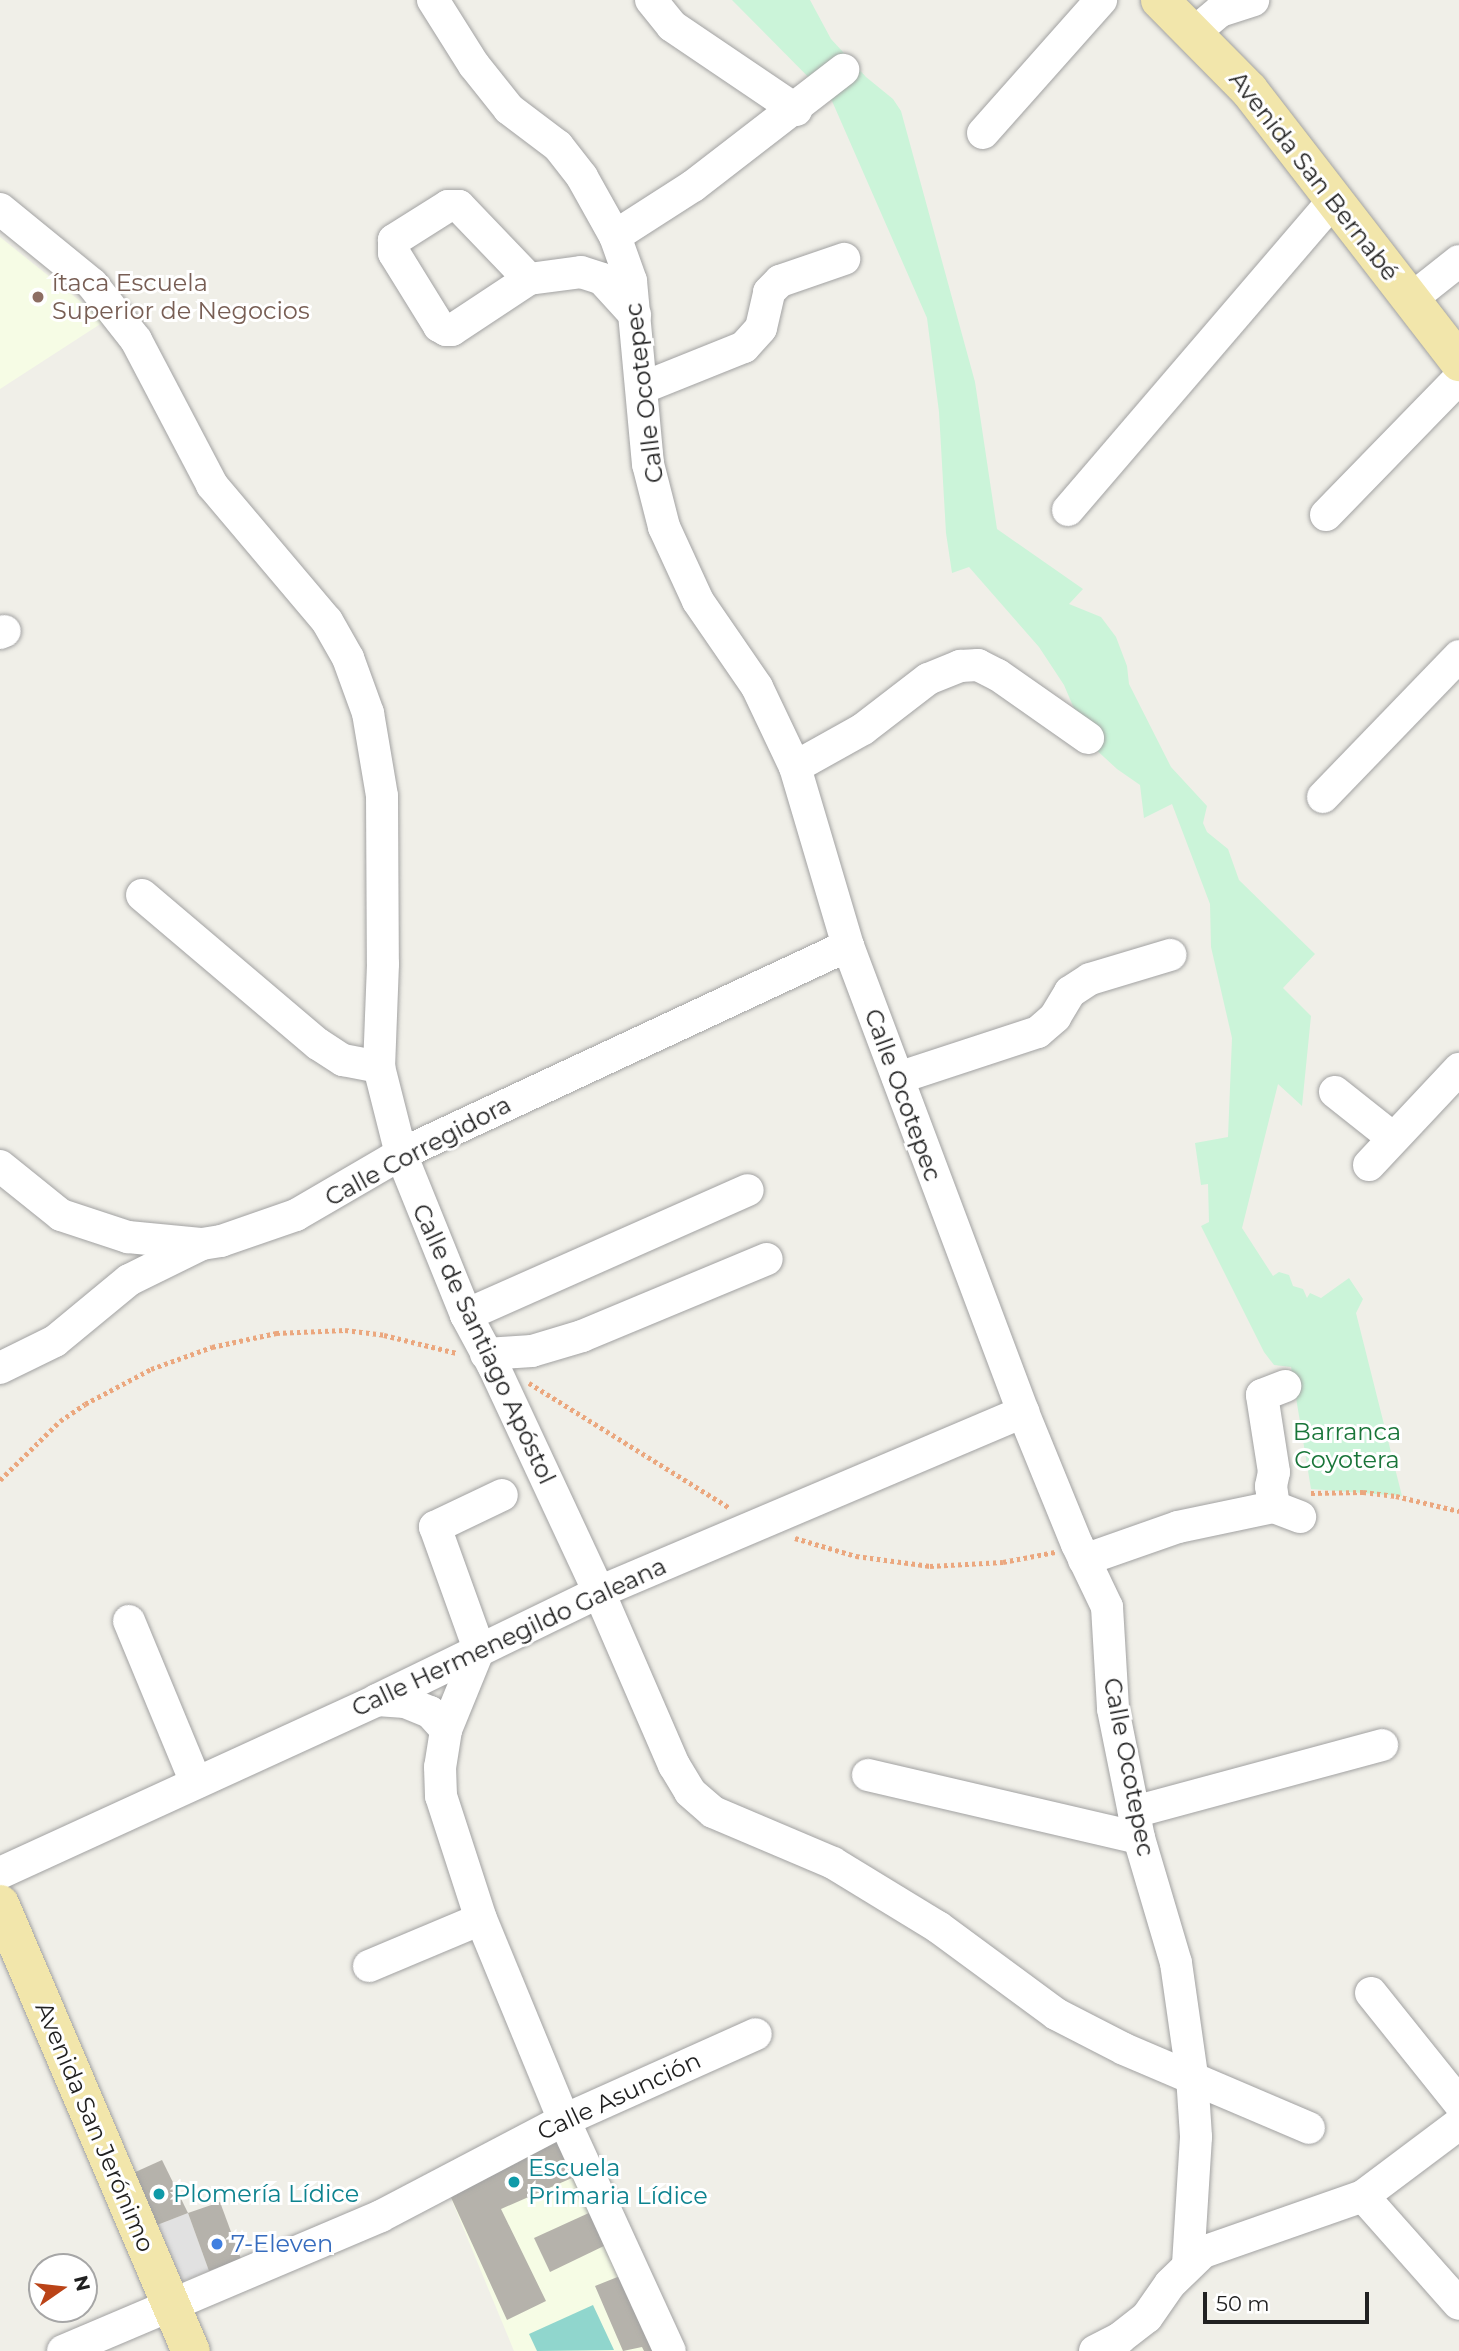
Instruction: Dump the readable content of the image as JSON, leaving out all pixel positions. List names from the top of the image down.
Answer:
{
  "streets": {
    "main road": ["Avenida San Bernabé", "Avenida San Jerónimo"],
    "street": [
      "Calle Ocotepec",
      "Calle Corregidora",
      "Calle de Santiago Apóstol",
      "Calle Hermenegildo Galeana",
      "Calle Asunción"
    ]
  },
  "crossings": [
    ["Calle Ocotepec", "Calle Corregidora"],
    ["Calle Ocotepec", "Calle de Santiago Apóstol"],
    ["Calle Ocotepec", "Calle Hermenegildo Galeana"],
    ["Calle Corregidora", "Calle de Santiago Apóstol"],
    ["Calle de Santiago Apóstol", "Calle Hermenegildo Galeana"],
    ["Calle Asunción", "Avenida San Jerónimo"]
  ],
  "parks": ["Barranca Coyotera"],
  "places": [
    "ítaca Escuela Superior de Negocios",
    "Escuela Primaria Lídice",
    "Plomería Lídice",
    "7-Eleven"
  ],
  "scale_bar": "50 m",
  "north": "right"
}
